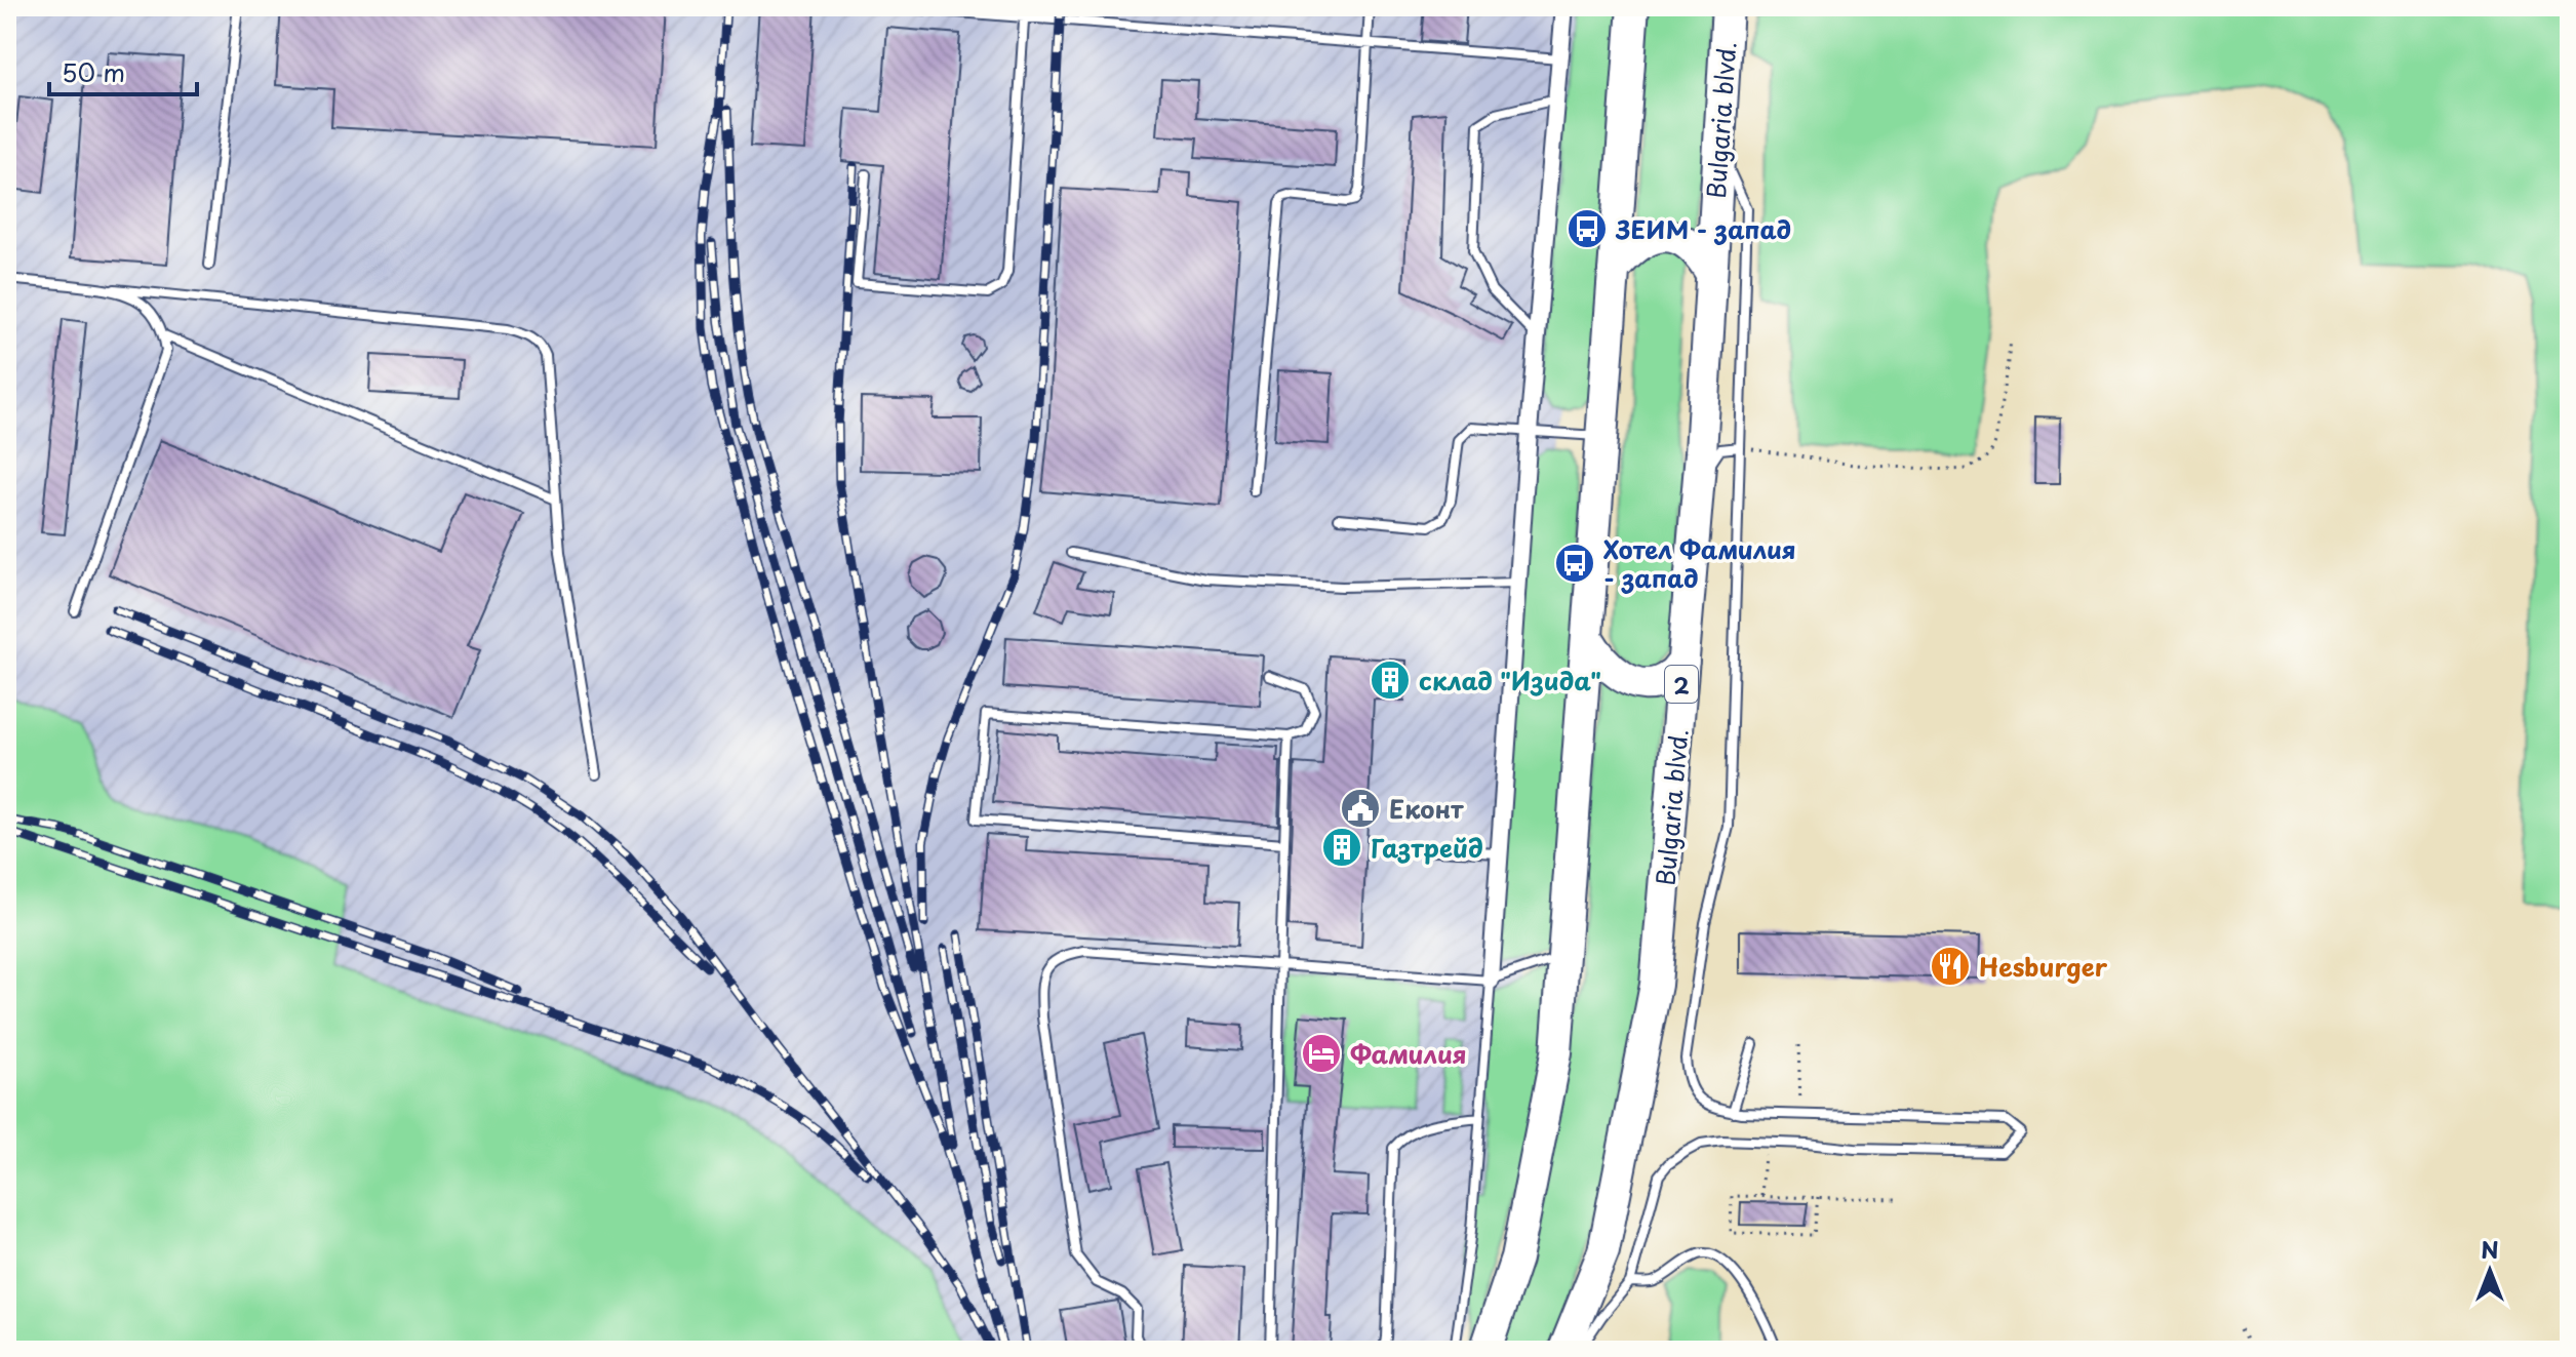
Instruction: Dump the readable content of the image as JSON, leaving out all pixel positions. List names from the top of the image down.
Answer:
{
  "streets": {
    "highway": ["Bulgaria blvd.", "2"]
  },
  "places": {
    "bus stop": ["ЗЕИМ - запад", "Хотел Фамилия - запад"],
    "building": ["склад \"Изида\"", "Газтрейд"],
    "public building": ["Еконт"],
    "restaurant": ["Hesburger"],
    "hotel": ["Фамилия"]
  },
  "scale_bar": "50 m",
  "north": "top"
}
